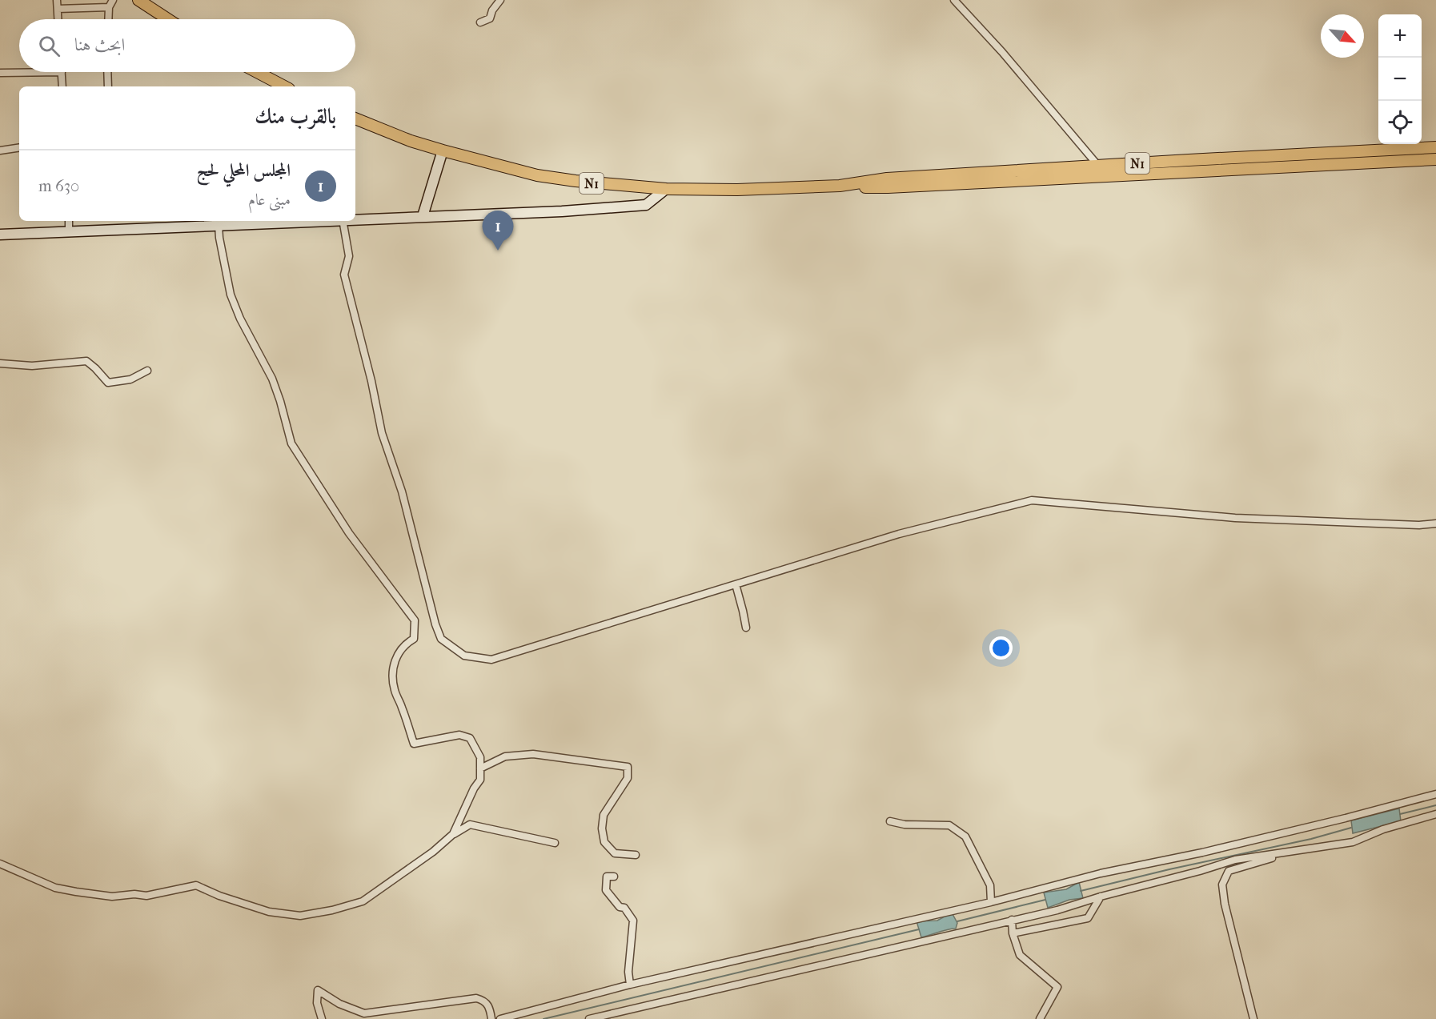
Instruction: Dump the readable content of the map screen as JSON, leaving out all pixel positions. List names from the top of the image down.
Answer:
{
  "streets": {
    "highway": ["N1"]
  },
  "north": "bottom right",
  "page": {
    "map_buttons": ["+", "−"],
    "search": "ابحث هنا",
    "heading": "بالقرب منك",
    "list": [
      {
        "mark": "1",
        "name": "المجلس المحلي لحج",
        "note": "مبنى عام",
        "value": "630 m"
      }
    ],
    "pins": "1"
  }
}
